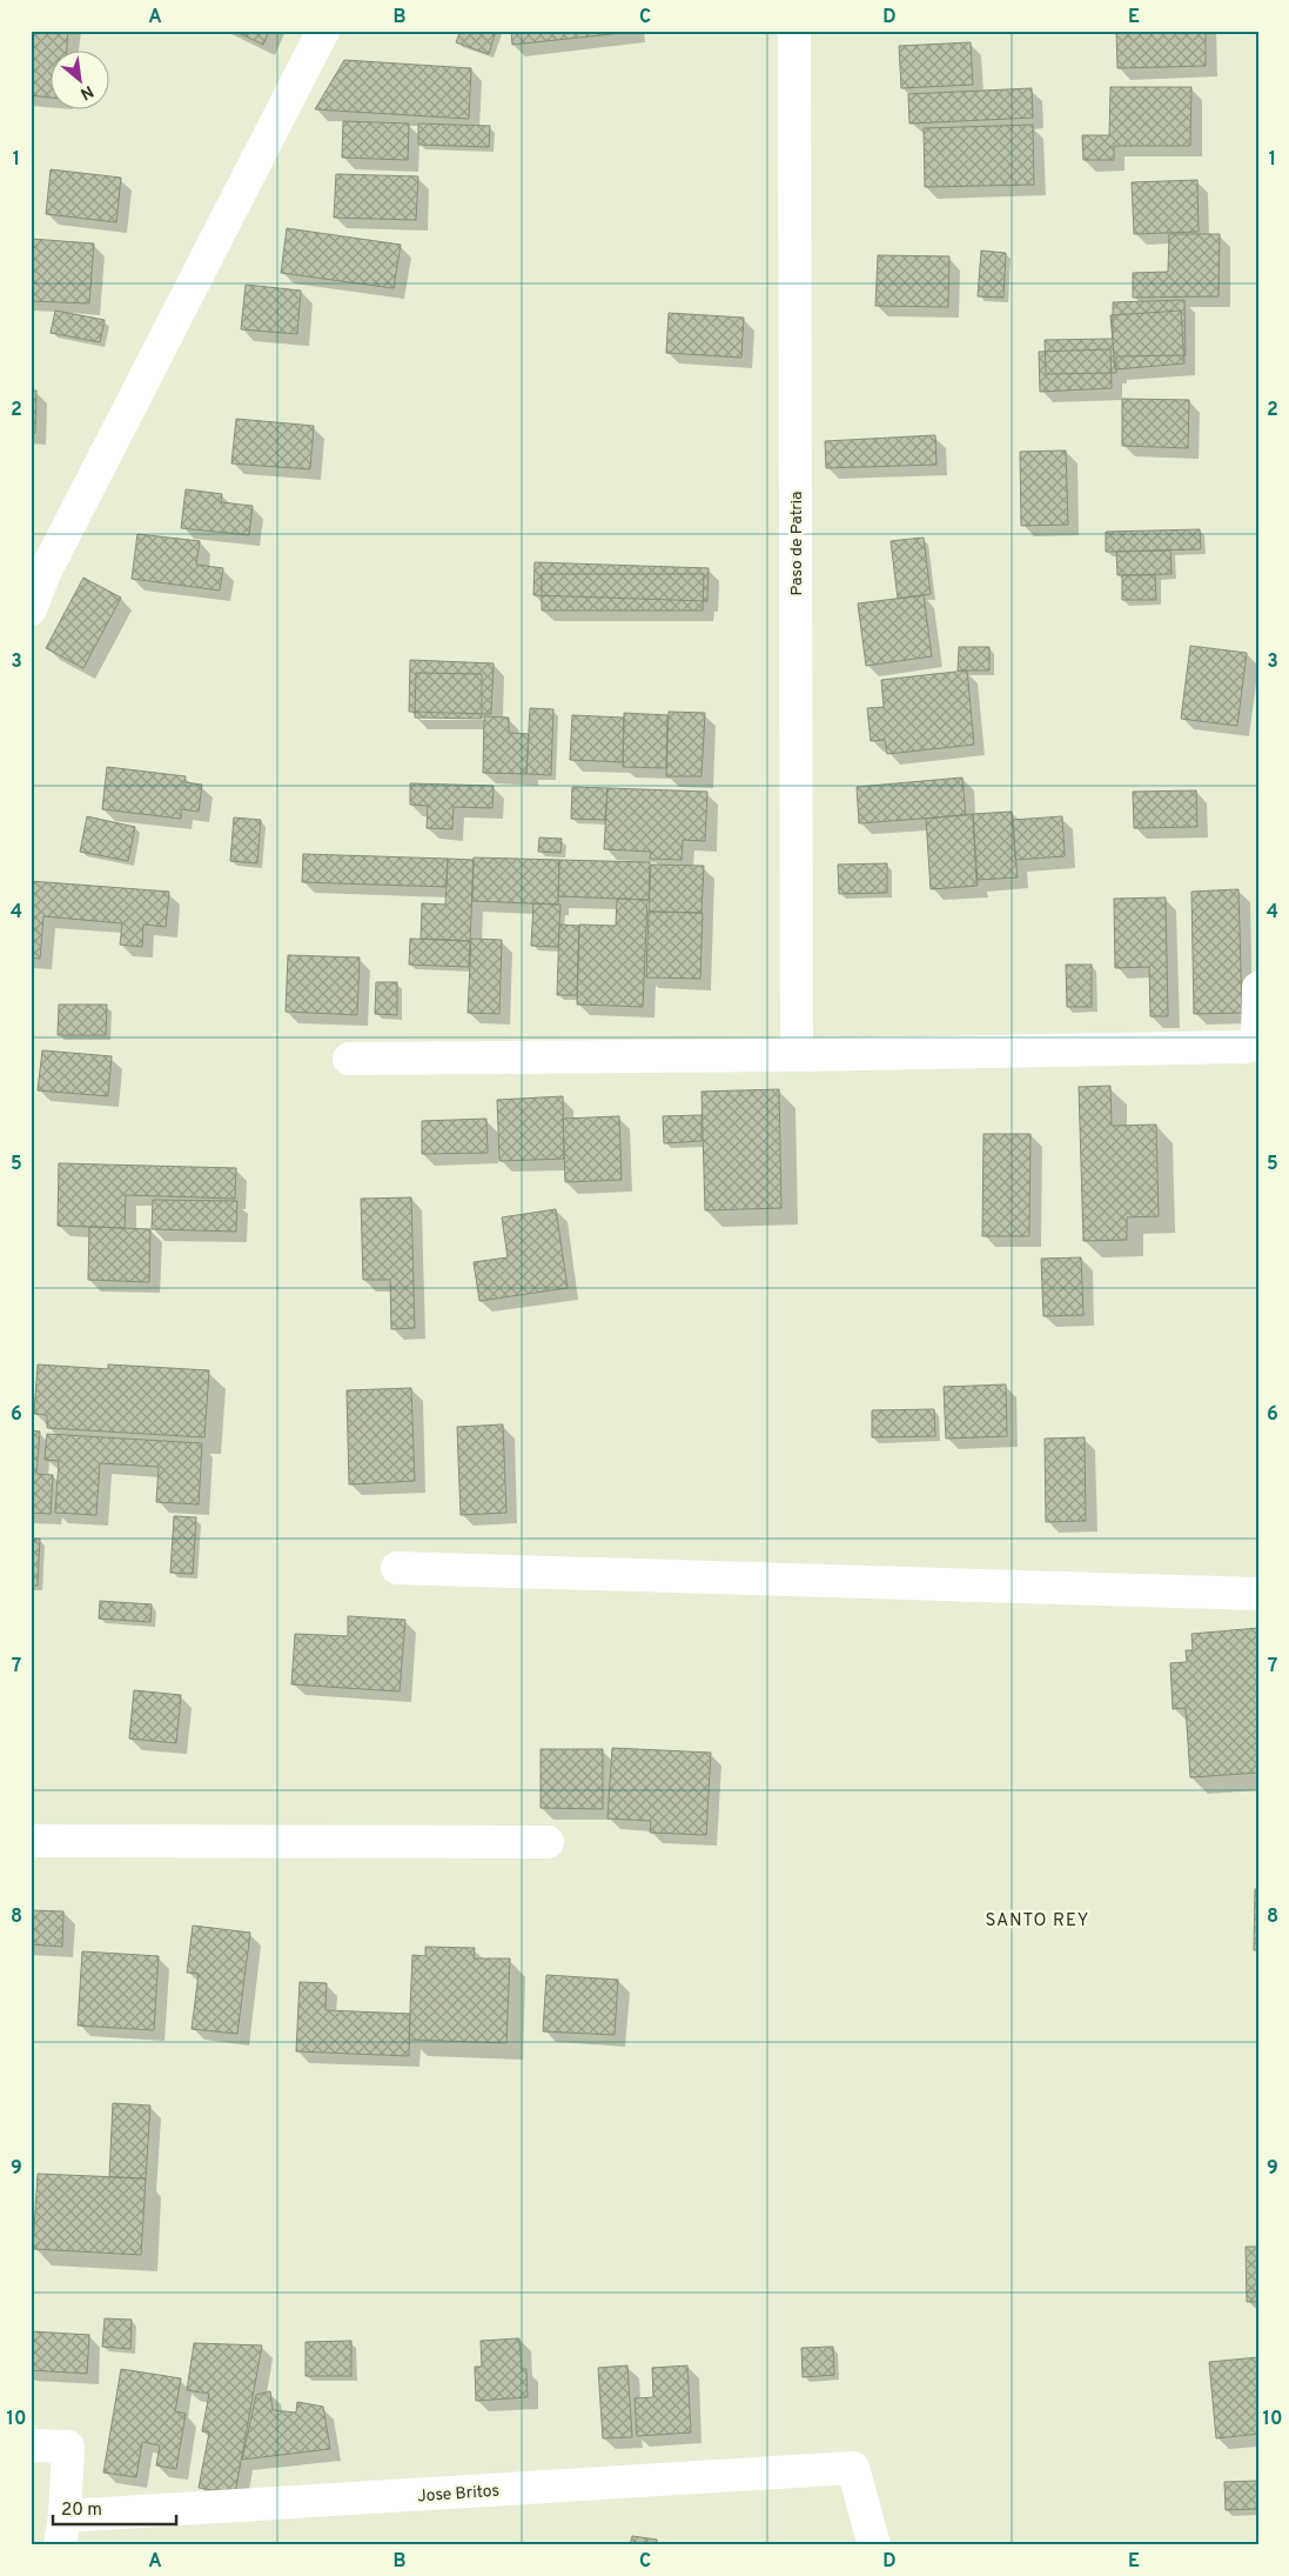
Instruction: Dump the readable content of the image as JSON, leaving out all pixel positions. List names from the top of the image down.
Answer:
{
  "streets": {
    "street": ["Paso de Patria", "Jose Britos"]
  },
  "districts": ["SANTO REY"],
  "scale_bar": "20 m",
  "north": "bottom right",
  "grid": {
    "columns": [
      "A",
      "B",
      "C",
      "D",
      "E"
    ],
    "rows": [
      "1",
      "2",
      "3",
      "4",
      "5",
      "6",
      "7",
      "8",
      "9",
      "10"
    ]
  }
}
